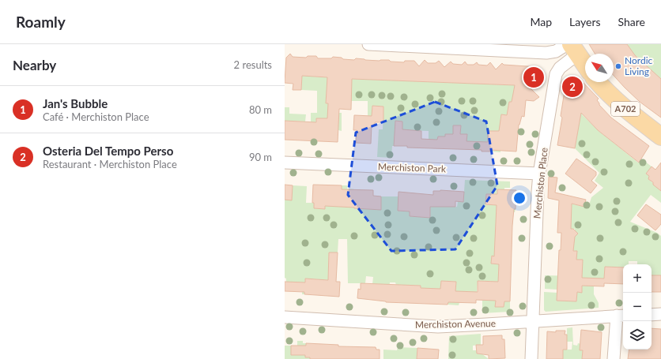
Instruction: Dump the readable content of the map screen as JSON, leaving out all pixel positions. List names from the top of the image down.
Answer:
{
  "streets": {
    "main road": ["A702"],
    "street": ["Merchiston Park", "Merchiston Place", "Merchiston Avenue"]
  },
  "crossings": [
    ["Merchiston Park", "Merchiston Place"],
    ["Merchiston Place", "Merchiston Avenue"]
  ],
  "places": ["Nordic Living"],
  "north": "top left",
  "page": {
    "header": "Roamly",
    "nav": ["Map", "Layers", "Share"],
    "heading": ["Nearby", "2 results"],
    "pins": ["1", "2"],
    "list": [
      {
        "mark": "1",
        "name": "Jan's Bubble",
        "note": "Café · Merchiston Place",
        "value": "80 m"
      },
      {
        "mark": "2",
        "name": "Osteria Del Tempo Perso",
        "note": "Restaurant · Merchiston Place",
        "value": "90 m"
      }
    ],
    "map_buttons": ["+", "−"]
  }
}
